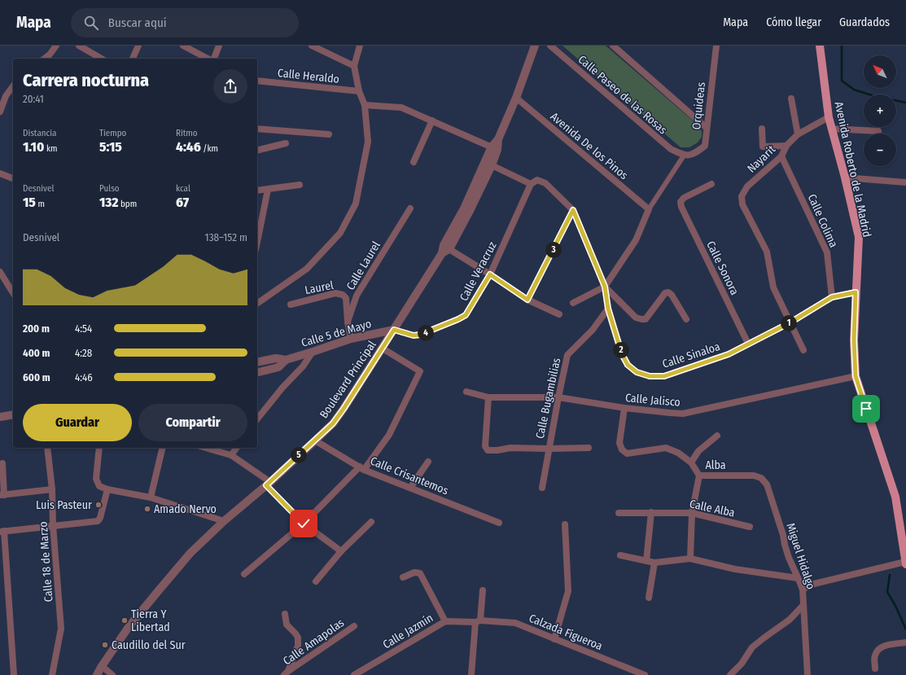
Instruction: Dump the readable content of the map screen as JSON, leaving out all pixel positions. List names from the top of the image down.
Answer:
{
  "streets": {
    "main road": ["Avenida Roberto de la Madrid"],
    "street": [
      "Calle Heraldo",
      "Calle Paseo de las Rosas",
      "Orquideas",
      "Avenida De los Pinos",
      "Nayarit",
      "Calle Colima",
      "Calle Laurel",
      "Calle Sonora",
      "Calle Veracruz",
      "Laurel",
      "Calle 5 de Mayo",
      "Calle Sinaloa",
      "Boulevard Principal",
      "Calle Bugambilias",
      "Calle Jalisco",
      "Alba",
      "Calle Crisantemos",
      "Calle Alba",
      "Miguel Hidalgo",
      "Calle 18 de Marzo",
      "Calle Jazmín",
      "Calzada Figueroa",
      "Calle Amapolas"
    ]
  },
  "crossings": [
    ["Calle Paseo de las Rosas", "Orquideas"],
    ["Avenida De los Pinos", "Boulevard Principal"],
    ["Nayarit", "Avenida Roberto de la Madrid"],
    ["Nayarit", "Calle Colima"],
    ["Nayarit", "Calle Sinaloa"],
    ["Avenida Roberto de la Madrid", "Calle Sinaloa"],
    ["Avenida Roberto de la Madrid", "Calle Jalisco"],
    ["Calle Colima", "Calle Sinaloa"],
    ["Calle Laurel", "Laurel"],
    ["Calle Laurel", "Calle 5 de Mayo"],
    ["Calle Sonora", "Calle Sinaloa"],
    ["Calle Veracruz", "Calle 5 de Mayo"],
    ["Calle Veracruz", "Boulevard Principal"],
    ["Calle 5 de Mayo", "Boulevard Principal"],
    ["Calle Sinaloa", "Calle Bugambilias"],
    ["Boulevard Principal", "Calle Crisantemos"],
    ["Calle Bugambilias", "Calle Jalisco"],
    ["Alba", "Calle Alba"],
    ["Alba", "Miguel Hidalgo"],
    ["Calle Jazmín", "Calzada Figueroa"]
  ],
  "places": [
    "Luis Pasteur",
    "Amado Nervo",
    "Tierra Y Libertad",
    "Caudillo del Sur"
  ],
  "north": "top left",
  "page": {
    "header": "Mapa",
    "search": "Buscar aquí",
    "nav": ["Mapa", "Cómo llegar", "Guardados"],
    "map_buttons": ["+", "−"],
    "heading": ["Carrera nocturna", "20:41"],
    "stats": [
      ["Distancia", "1.10 km"],
      ["Tiempo", "5:15"],
      ["Ritmo", "4:46 /km"],
      ["Desnivel", "15 m"],
      ["Pulso", "132 bpm"],
      ["kcal", "67"]
    ],
    "chart": ["Desnivel", "138–152 m"],
    "pins": [
      "3",
      "1",
      "4",
      "2",
      "5"
    ],
    "list": [
      {
        "name": "200 m",
        "note": "4:54"
      },
      {
        "name": "400 m",
        "note": "4:28"
      },
      {
        "name": "600 m",
        "note": "4:46"
      }
    ],
    "buttons": ["Guardar", "Compartir"]
  }
}
